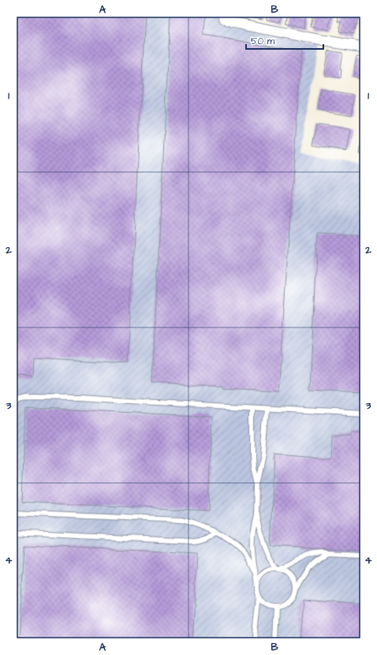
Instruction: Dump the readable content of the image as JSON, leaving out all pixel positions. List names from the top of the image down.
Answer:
{
  "scale_bar": "50 m",
  "grid": {
    "columns": ["A", "B"],
    "rows": [
      "1",
      "2",
      "3",
      "4"
    ]
  }
}
